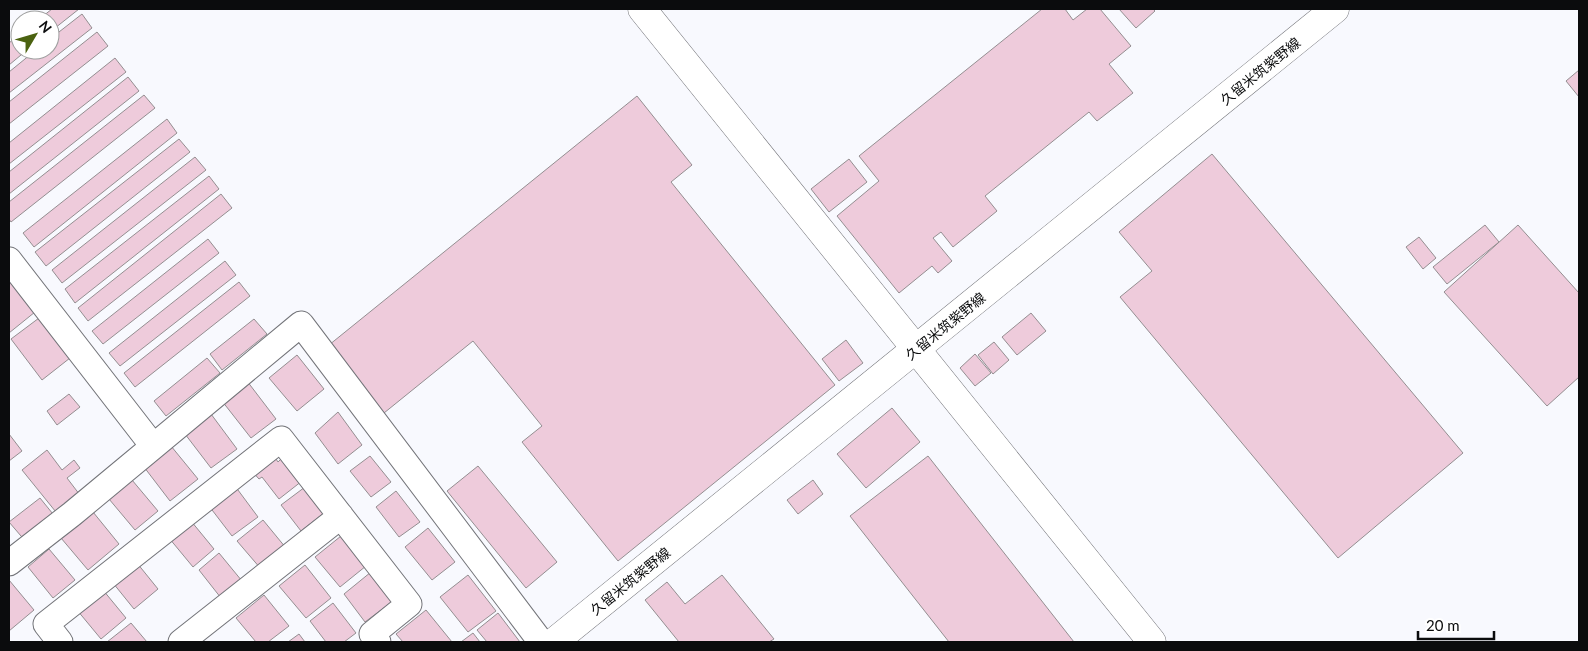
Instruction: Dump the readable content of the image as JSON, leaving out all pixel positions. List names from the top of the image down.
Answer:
{
  "streets": {
    "main road": ["久留米筑紫野線"]
  },
  "scale_bar": "20 m",
  "north": "top right"
}
